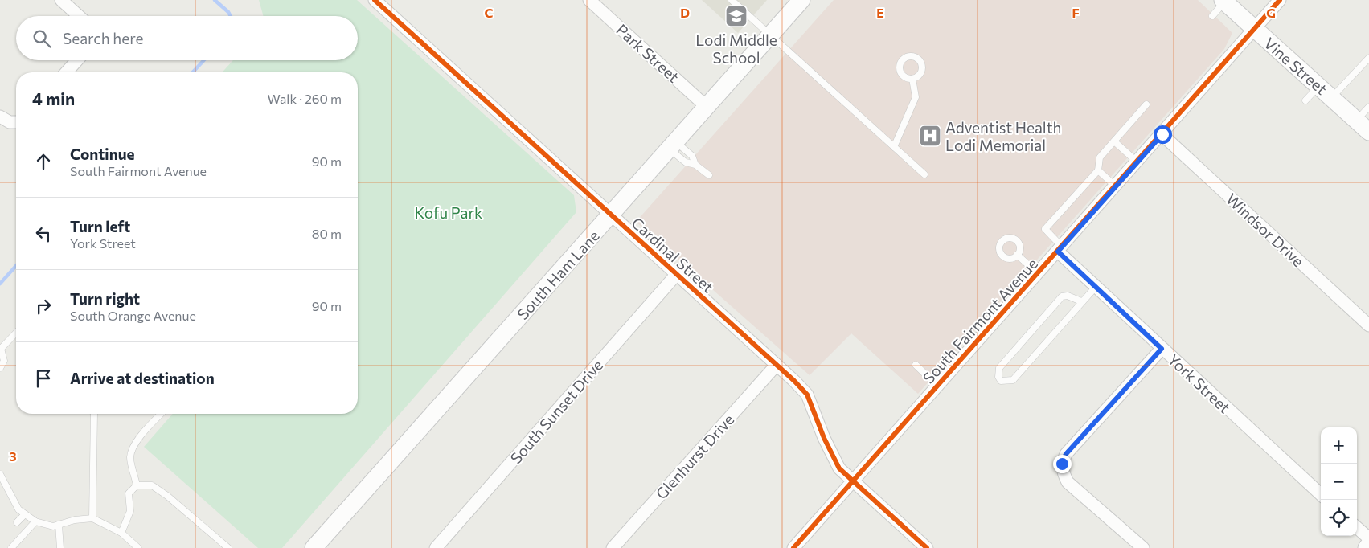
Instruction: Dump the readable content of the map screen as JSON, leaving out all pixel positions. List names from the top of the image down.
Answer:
{
  "streets": {
    "main road": ["Vine Street", "South Ham Lane"],
    "street": [
      "Park Street",
      "Windsor Drive",
      "Cardinal Street",
      "South Fairmont Avenue",
      "York Street",
      "South Sunset Drive",
      "Glenhurst Drive"
    ]
  },
  "crossings": [
    ["Park Street", "South Ham Lane"],
    ["Vine Street", "South Fairmont Avenue"],
    ["Windsor Drive", "South Fairmont Avenue"],
    ["Cardinal Street", "South Ham Lane"],
    ["Cardinal Street", "South Fairmont Avenue"],
    ["Cardinal Street", "South Sunset Drive"],
    ["Cardinal Street", "Glenhurst Drive"],
    ["South Fairmont Avenue", "York Street"]
  ],
  "parks": ["Kofu Park"],
  "places": {
    "school or university": ["Lodi Middle School"],
    "hospital": ["Adventist Health Lodi Memorial"]
  },
  "page": {
    "search": "Search here",
    "heading": ["4 min", "Walk · 260 m"],
    "list": [
      ["Continue", "South Fairmont Avenue", "90 m"],
      ["Turn left", "York Street", "80 m"],
      ["Turn right", "South Orange Avenue", "90 m"],
      "Arrive at destination"
    ],
    "map_buttons": ["+", "−"]
  },
  "grid": {
    "columns": [
      "C",
      "D",
      "E",
      "F",
      "G"
    ],
    "rows": ["3"]
  }
}
